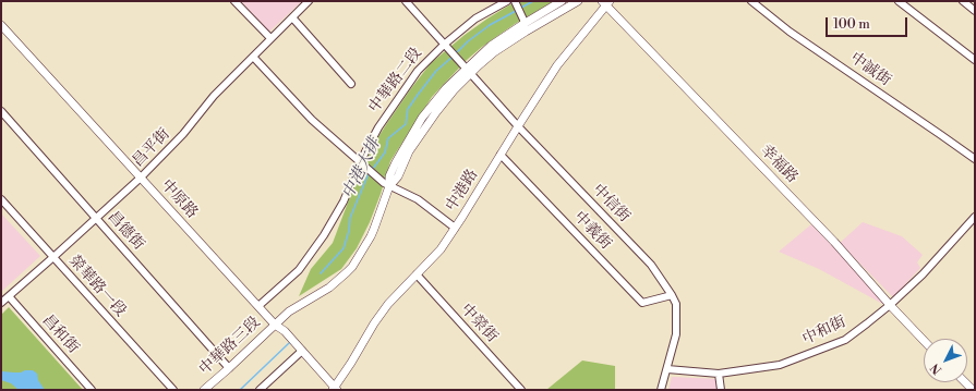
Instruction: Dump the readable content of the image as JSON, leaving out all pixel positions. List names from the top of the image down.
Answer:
{
  "streets": {
    "street": [
      "中誠街",
      "中華路二段",
      "昌平街",
      "幸福路",
      "中港路",
      "中原路",
      "中信街",
      "昌德街",
      "中義街",
      "榮華路一段",
      "中榮街",
      "中和街",
      "昌和街",
      "中華路三段"
    ]
  },
  "crossings": [
    ["中華路二段", "中原路"],
    ["中華路二段", "中信街"],
    ["昌平街", "中原路"],
    ["昌平街", "昌德街"],
    ["昌平街", "榮華路一段"],
    ["昌平街", "昌和街"],
    ["幸福路", "中港路"],
    ["幸福路", "中和街"],
    ["中港路", "中原路"],
    ["中港路", "中信街"],
    ["中港路", "中義街"],
    ["中港路", "中榮街"],
    ["中原路", "中華路三段"],
    ["中信街", "中義街"],
    ["中信街", "中和街"],
    ["昌德街", "中華路三段"]
  ],
  "water": ["中港大排"],
  "scale_bar": "100 m",
  "north": "bottom left"
}
